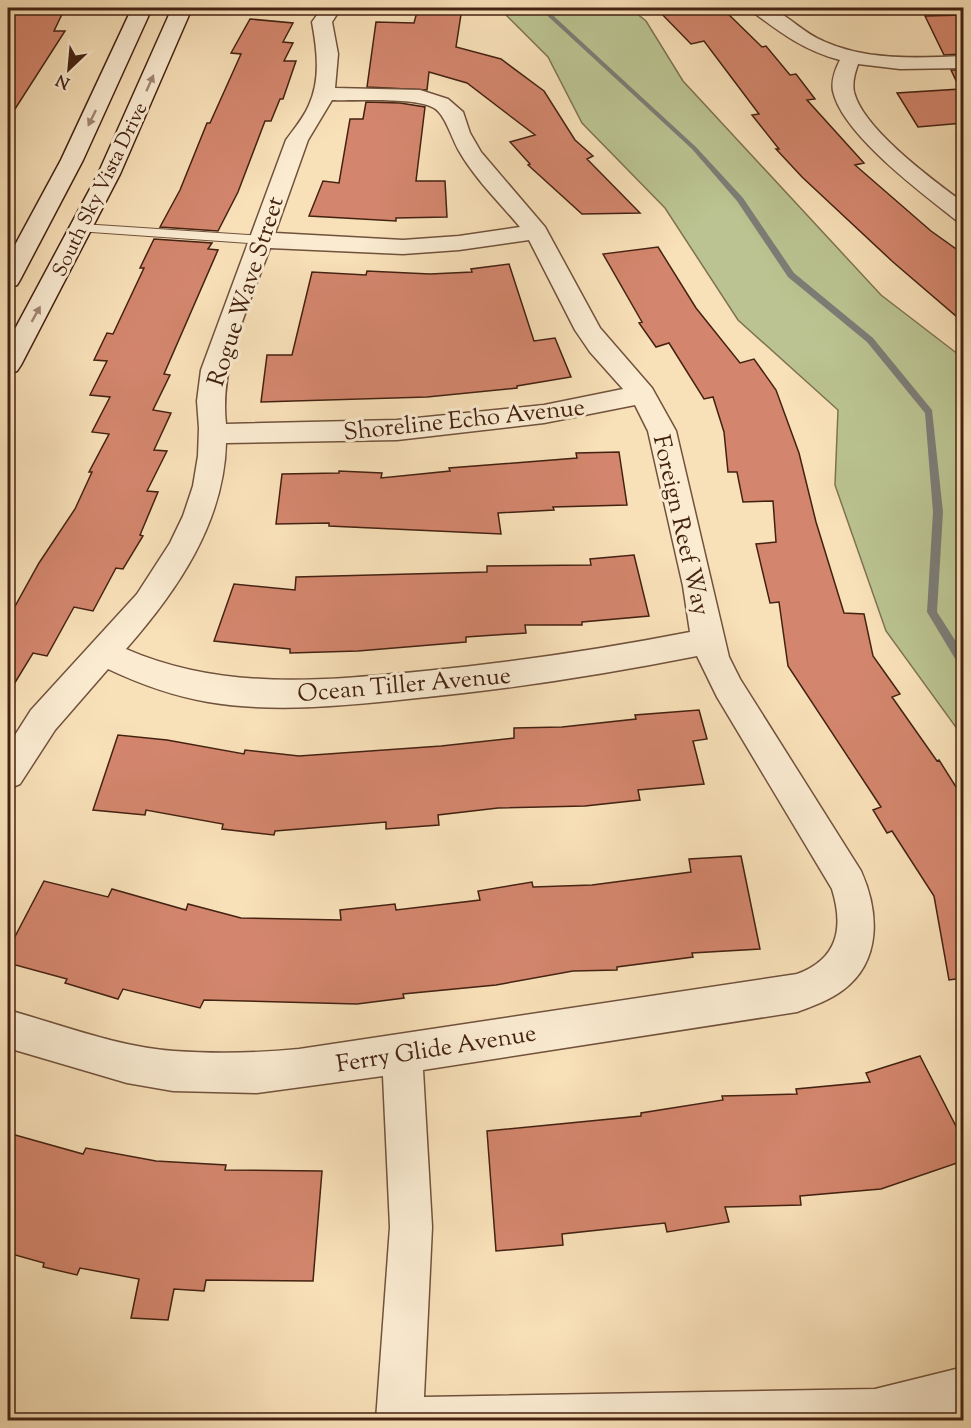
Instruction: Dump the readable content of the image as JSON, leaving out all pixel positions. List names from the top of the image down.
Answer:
{
  "streets": {
    "street": [
      "South Sky Vista Drive",
      "Rogue Wave Street",
      "Shoreline Echo Avenue",
      "Foreign Reef Way",
      "Ocean Tiller Avenue",
      "Ferry Glide Avenue"
    ]
  },
  "crossings": [
    ["Rogue Wave Street", "Shoreline Echo Avenue"],
    ["Rogue Wave Street", "Foreign Reef Way"],
    ["Rogue Wave Street", "Ocean Tiller Avenue"],
    ["Shoreline Echo Avenue", "Foreign Reef Way"],
    ["Foreign Reef Way", "Ocean Tiller Avenue"],
    ["Foreign Reef Way", "Ferry Glide Avenue"]
  ],
  "north": "bottom left"
}
